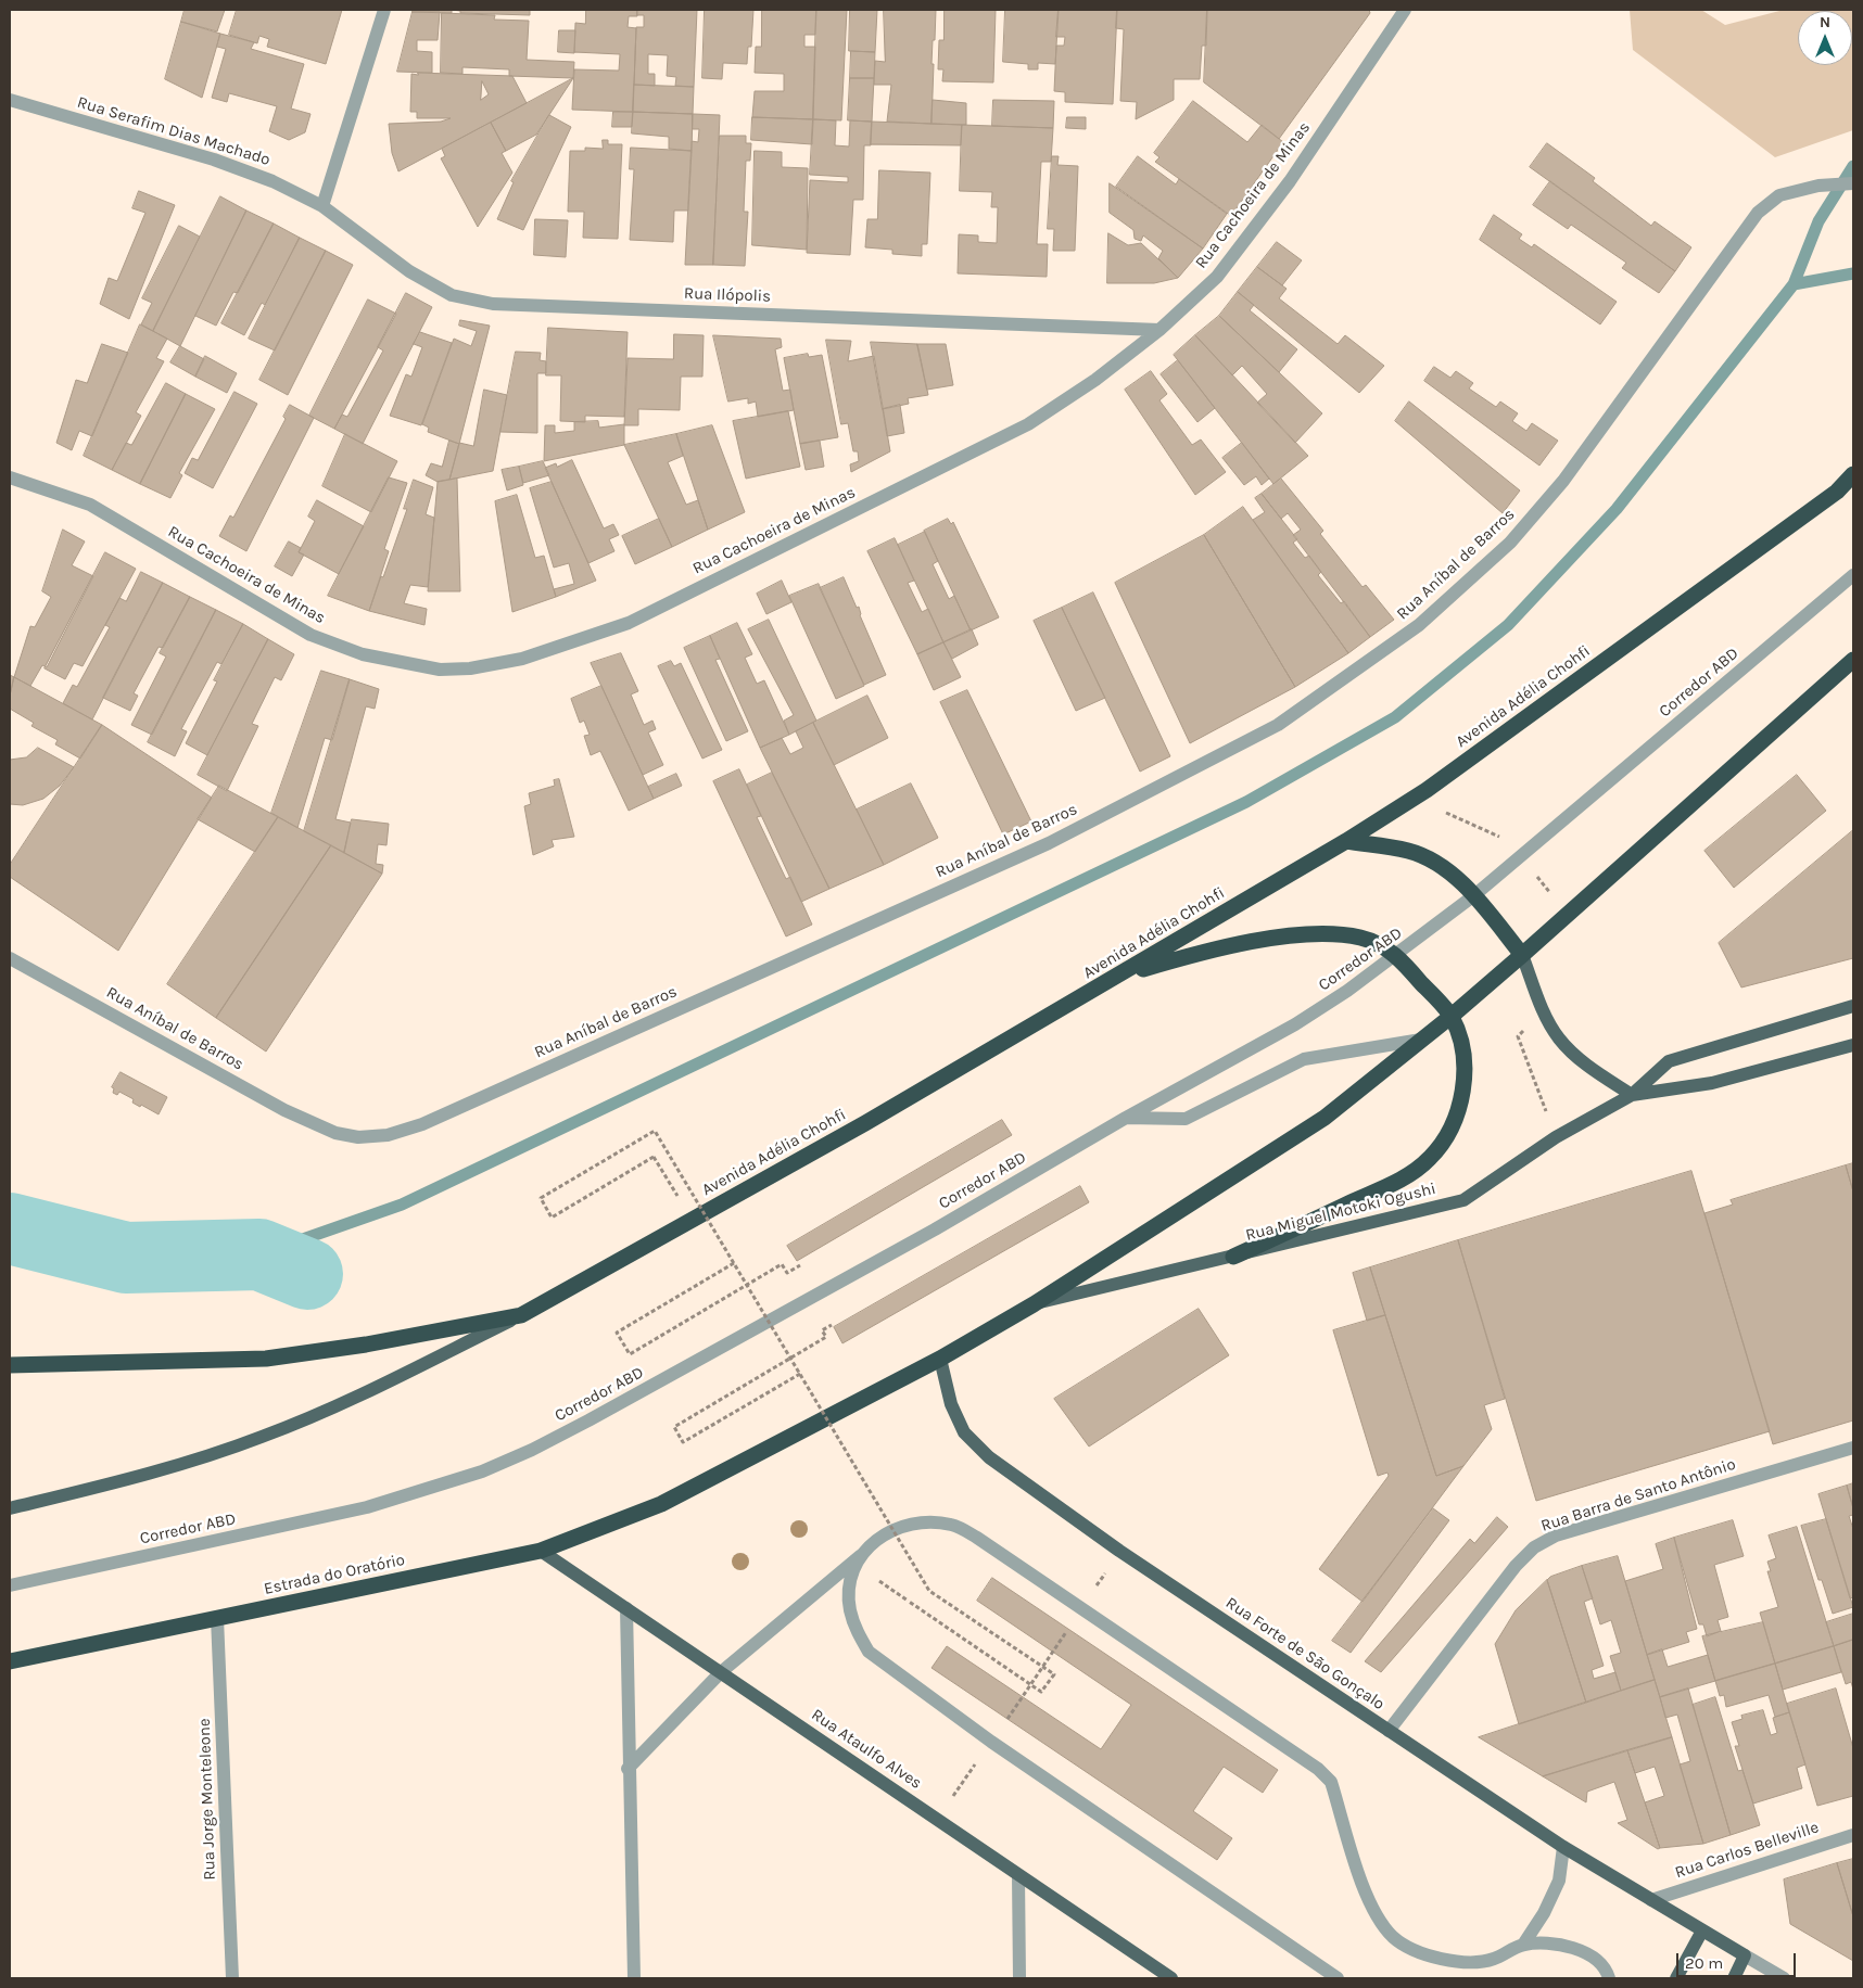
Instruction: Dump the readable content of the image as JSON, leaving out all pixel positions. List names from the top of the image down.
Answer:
{
  "streets": {
    "highway": ["Avenida Adélia Chohfi", "Estrada do Oratório"],
    "main road": ["Rua Miguel Motoki Ogushi", "Rua Forte de São Gonçalo", "Rua Ataulfo Alves"],
    "street": [
      "Rua Serafim Dias Machado",
      "Rua Cachoeira de Minas",
      "Rua Ilópolis",
      "Rua Aníbal de Barros",
      "Corredor ABD",
      "Rua Barra de Santo Antônio",
      "Rua Jorge Monteleone",
      "Rua Carlos Belleville"
    ]
  },
  "crossings": [
    ["Rua Serafim Dias Machado", "Rua Ilópolis"],
    ["Rua Cachoeira de Minas", "Rua Ilópolis"],
    ["Rua Barra de Santo Antônio", "Rua Forte de São Gonçalo"],
    ["Estrada do Oratório", "Rua Forte de São Gonçalo"],
    ["Estrada do Oratório", "Rua Ataulfo Alves"],
    ["Estrada do Oratório", "Rua Jorge Monteleone"],
    ["Rua Forte de São Gonçalo", "Rua Carlos Belleville"]
  ],
  "scale_bar": "20 m",
  "north": "top"
}
